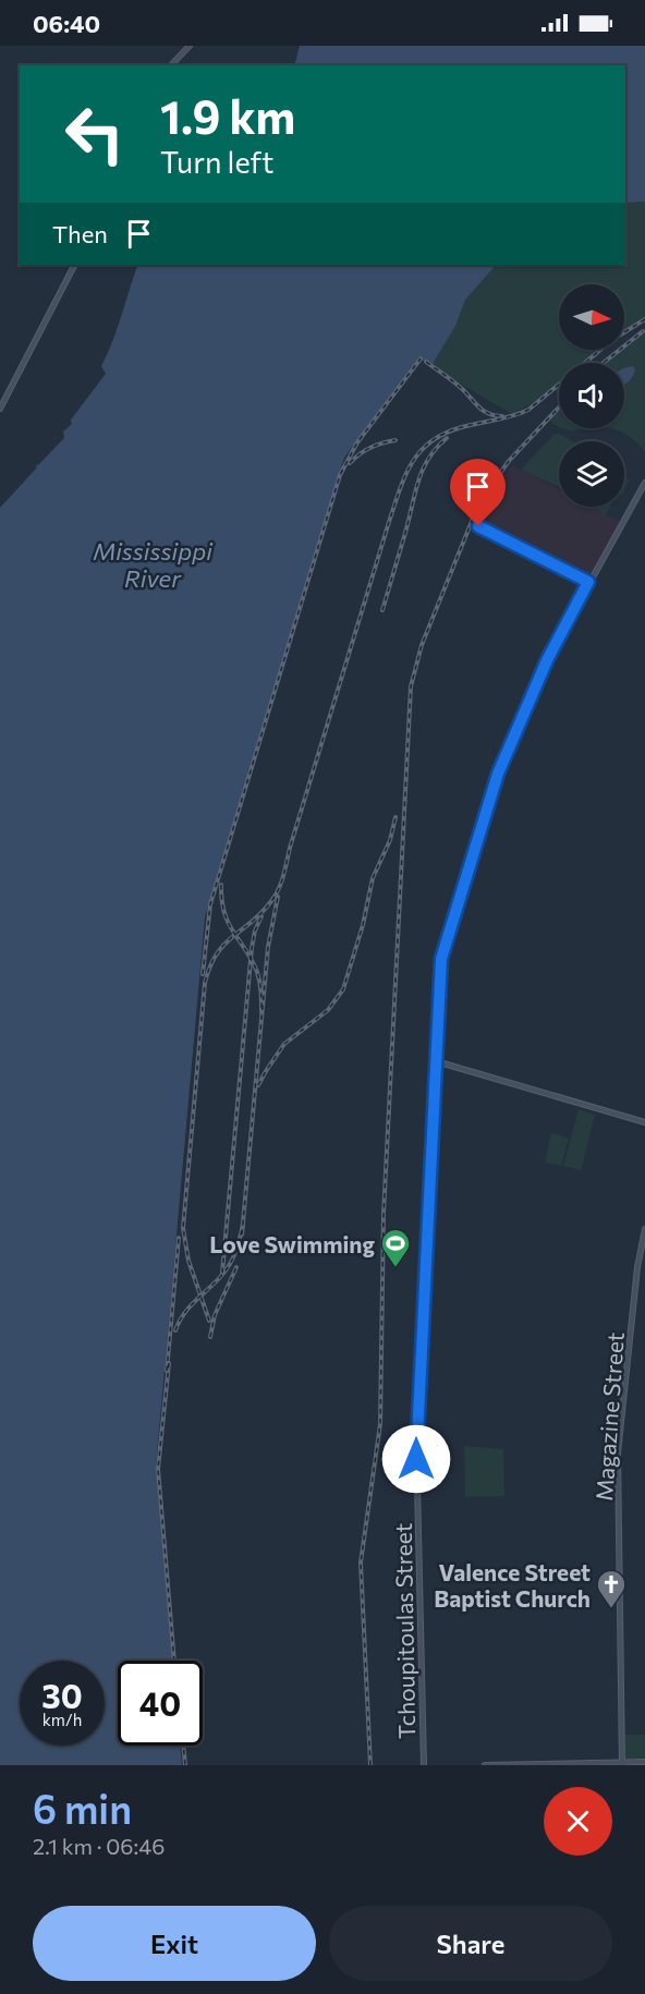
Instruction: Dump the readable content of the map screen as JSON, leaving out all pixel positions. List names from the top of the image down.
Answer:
{
  "streets": {
    "street": ["Magazine Street", "Tchoupitoulas Street"]
  },
  "water": ["Mississippi River"],
  "places": {
    "sports": ["Love Swimming"],
    "church": ["Valence Street Baptist Church"]
  },
  "north": "right",
  "page": {
    "status": "06:40",
    "turn": ["1.9 km", "Turn left"],
    "then": "Then",
    "speed": "30 km/h",
    "limit": "40",
    "heading": ["6 min", "2.1 km · 06:46"],
    "buttons": ["Exit", "Share"]
  }
}
